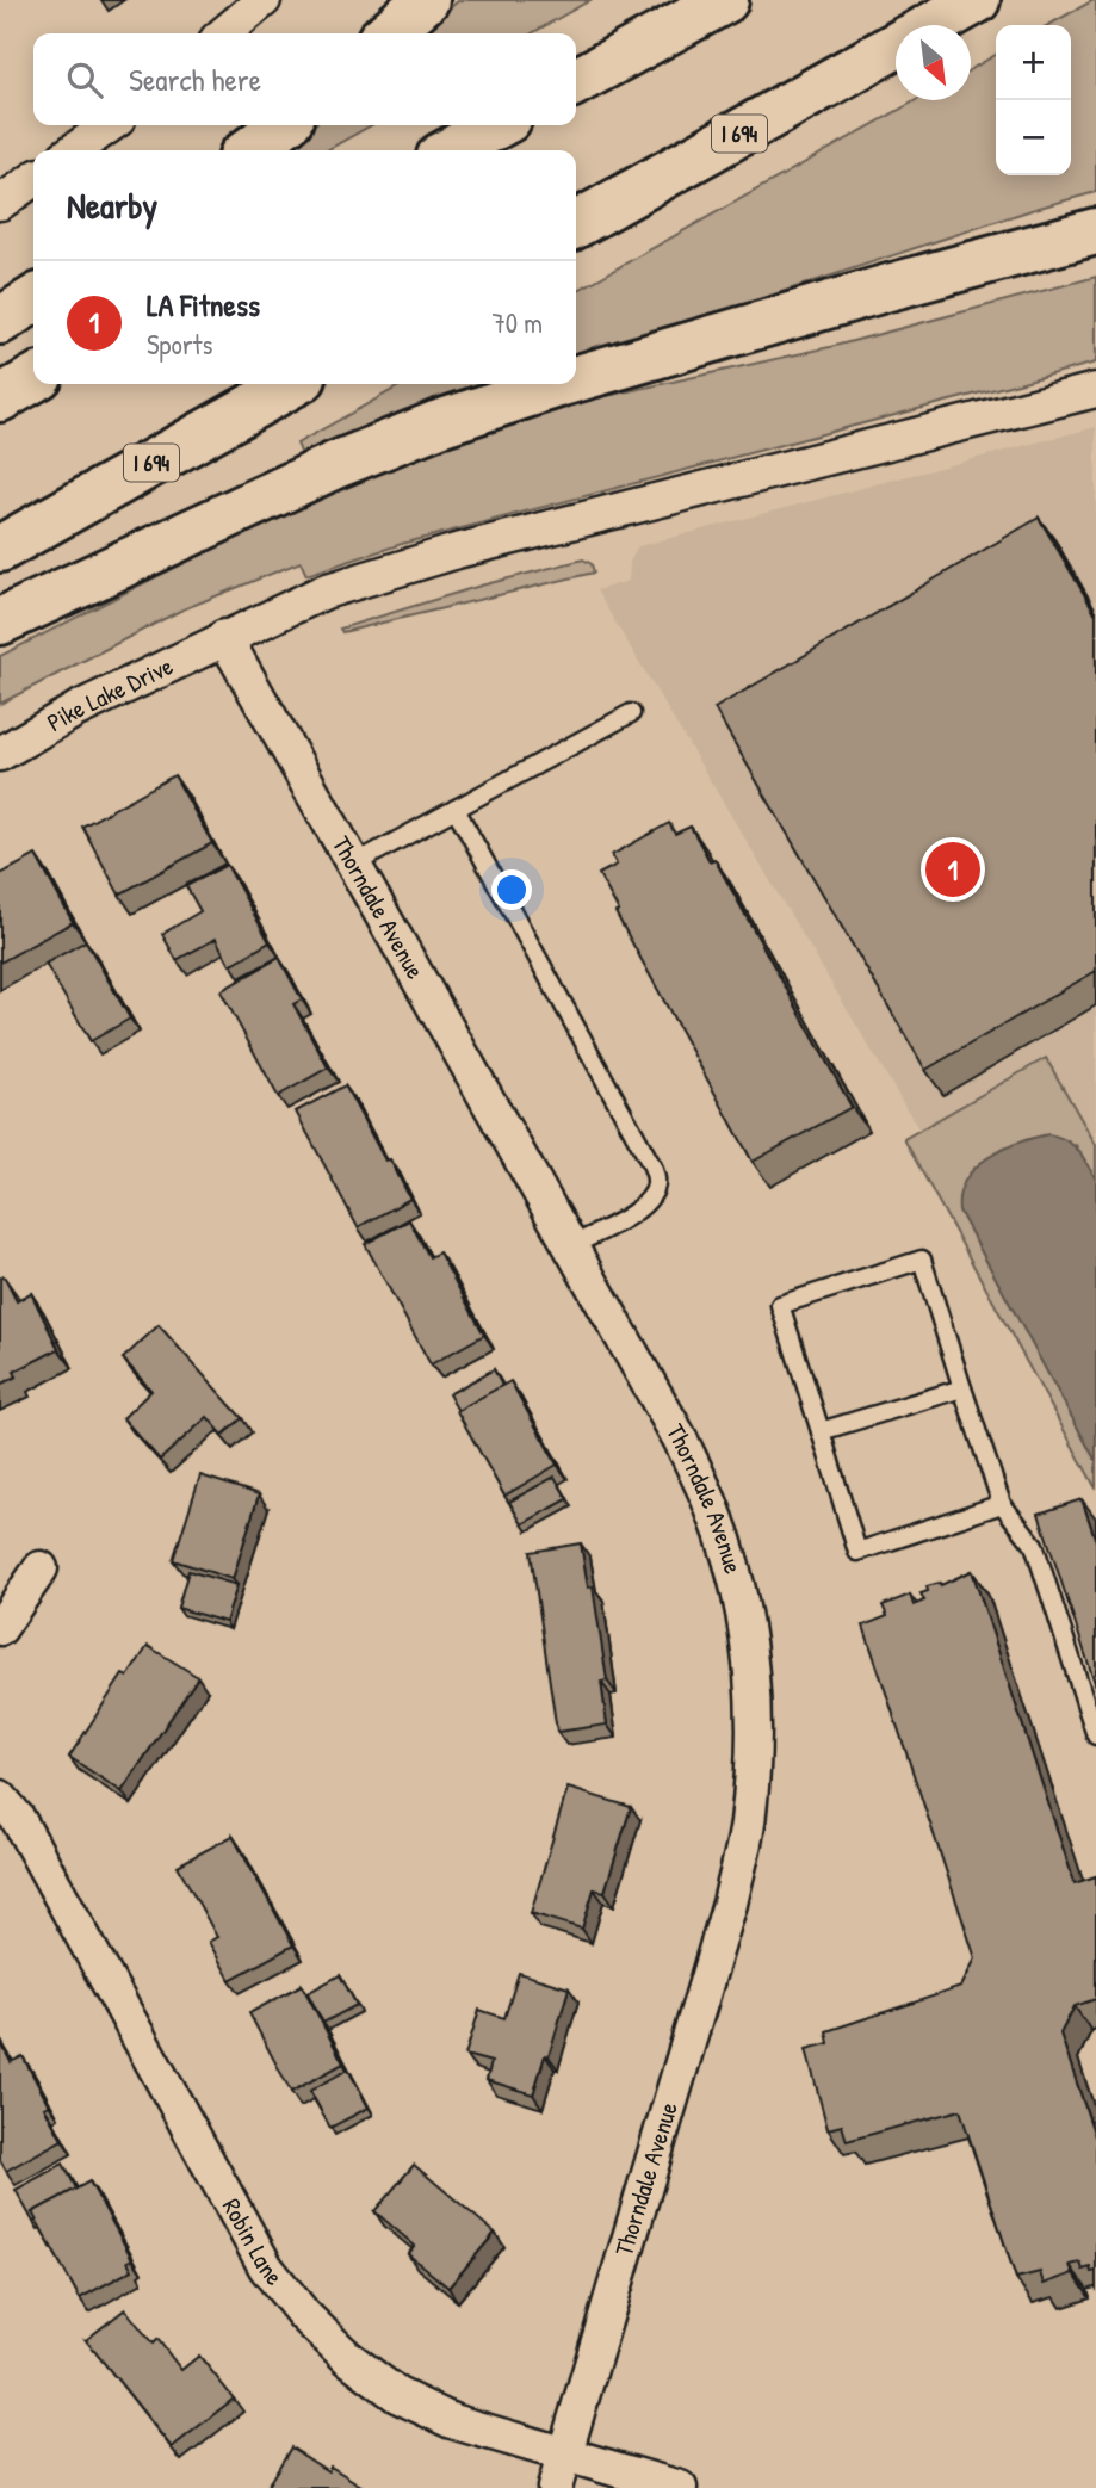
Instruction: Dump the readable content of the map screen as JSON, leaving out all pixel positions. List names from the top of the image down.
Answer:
{
  "streets": {
    "highway": ["I 694"],
    "street": ["Pike Lake Drive", "Thorndale Avenue", "Robin Lane"]
  },
  "crossings": [
    ["Pike Lake Drive", "Thorndale Avenue"],
    ["Thorndale Avenue", "Robin Lane"]
  ],
  "north": "bottom right",
  "page": {
    "map_buttons": ["+", "−"],
    "search": "Search here",
    "heading": "Nearby",
    "list": [
      {
        "mark": "1",
        "name": "LA Fitness",
        "note": "Sports",
        "value": "70 m"
      }
    ],
    "pins": "1"
  }
}
